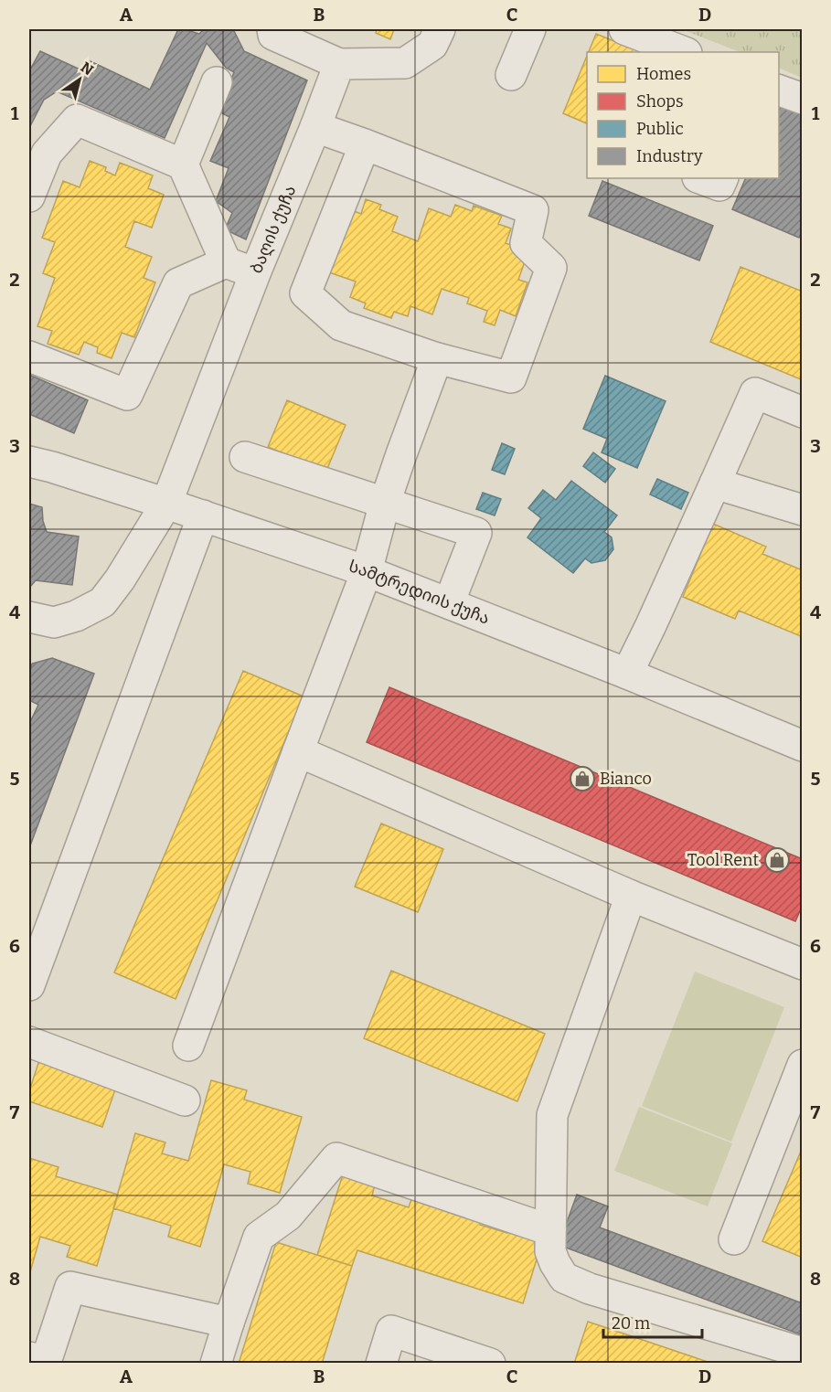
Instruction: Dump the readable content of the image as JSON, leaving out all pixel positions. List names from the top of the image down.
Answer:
{
  "streets": {
    "street": ["ბაღის ქუჩა", "სამტრედიის ქუჩა"]
  },
  "crossings": [
    ["ბაღის ქუჩა", "სამტრედიის ქუჩა"]
  ],
  "places": {
    "shop": ["Bianco", "Tool Rent"]
  },
  "legend": [
    "Homes",
    "Shops",
    "Public",
    "Industry"
  ],
  "scale_bar": "20 m",
  "north": "top right",
  "grid": {
    "columns": [
      "A",
      "B",
      "C",
      "D"
    ],
    "rows": [
      "1",
      "2",
      "3",
      "4",
      "5",
      "6",
      "7",
      "8"
    ]
  }
}
